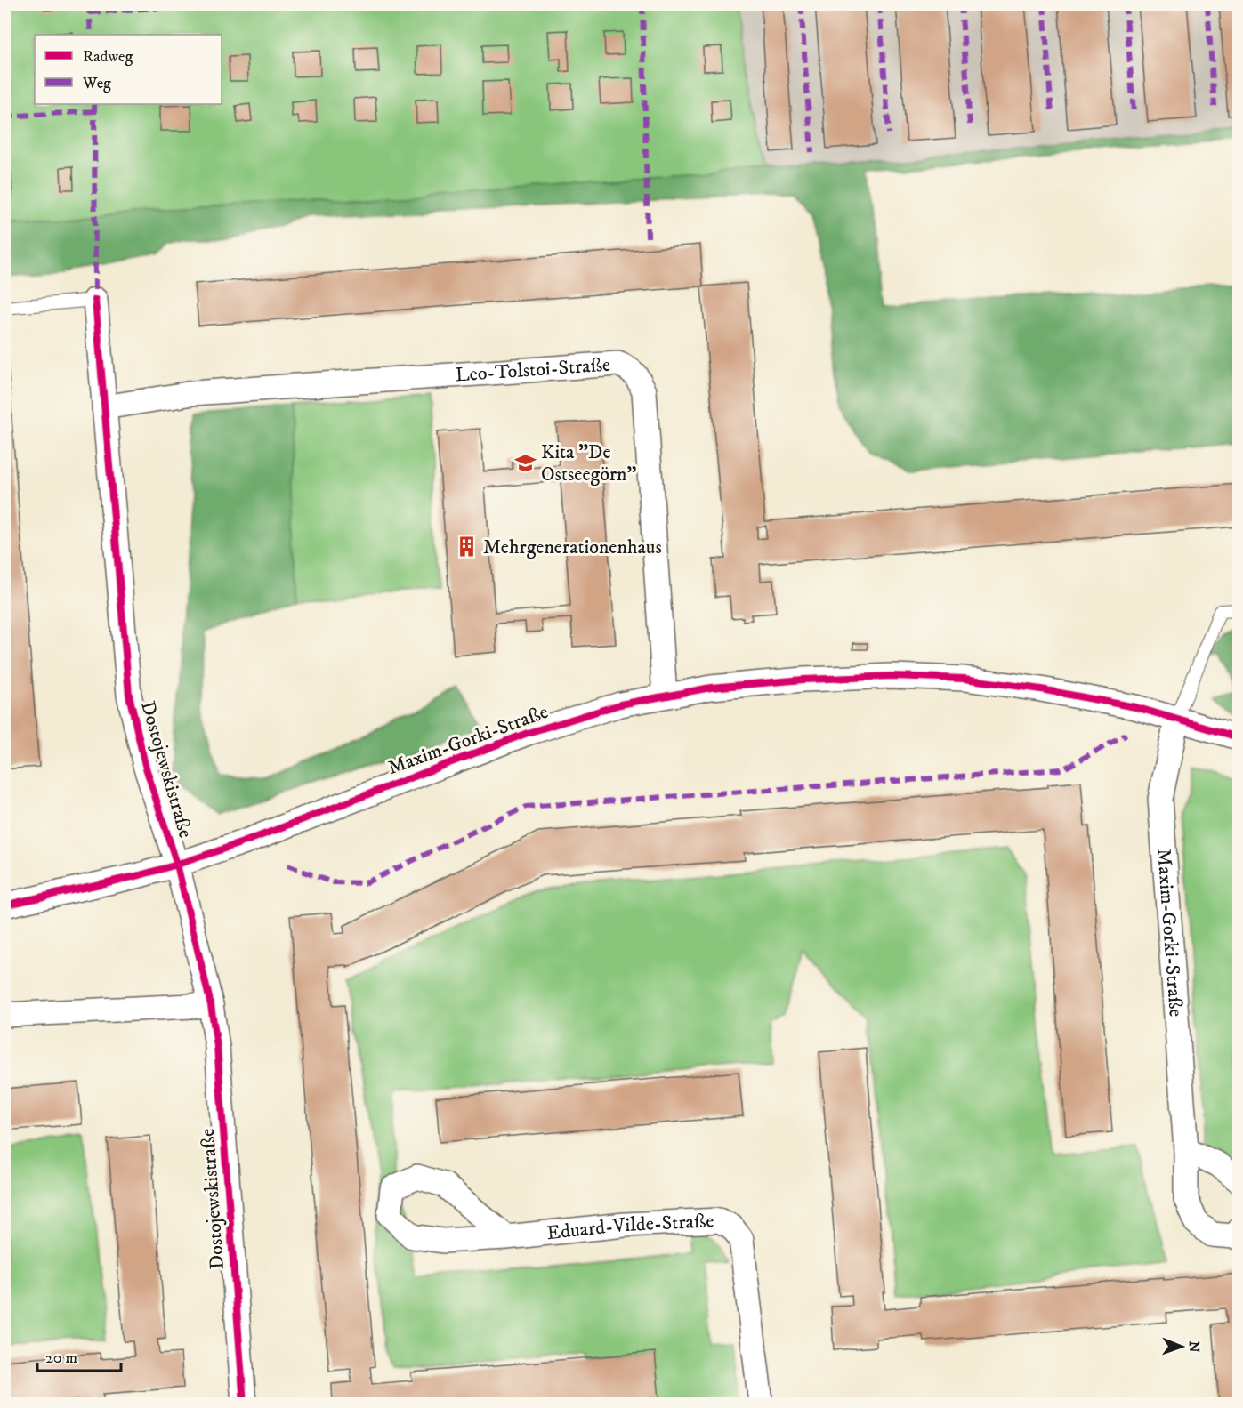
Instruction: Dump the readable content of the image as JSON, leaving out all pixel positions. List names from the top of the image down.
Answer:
{
  "streets": {
    "street": [
      "Leo-Tolstoi-Straße",
      "Maxim-Gorki-Straße",
      "Dostojewskistraße",
      "Eduard-Vilde-Straße"
    ]
  },
  "crossings": [
    ["Leo-Tolstoi-Straße", "Maxim-Gorki-Straße"],
    ["Leo-Tolstoi-Straße", "Dostojewskistraße"],
    ["Maxim-Gorki-Straße", "Dostojewskistraße"]
  ],
  "places": {
    "school or university": ["Kita \"De Ostseegörn\""],
    "building": ["Mehrgenerationenhaus"]
  },
  "legend": ["Radweg", "Weg"],
  "scale_bar": "20 m",
  "north": "right"
}
